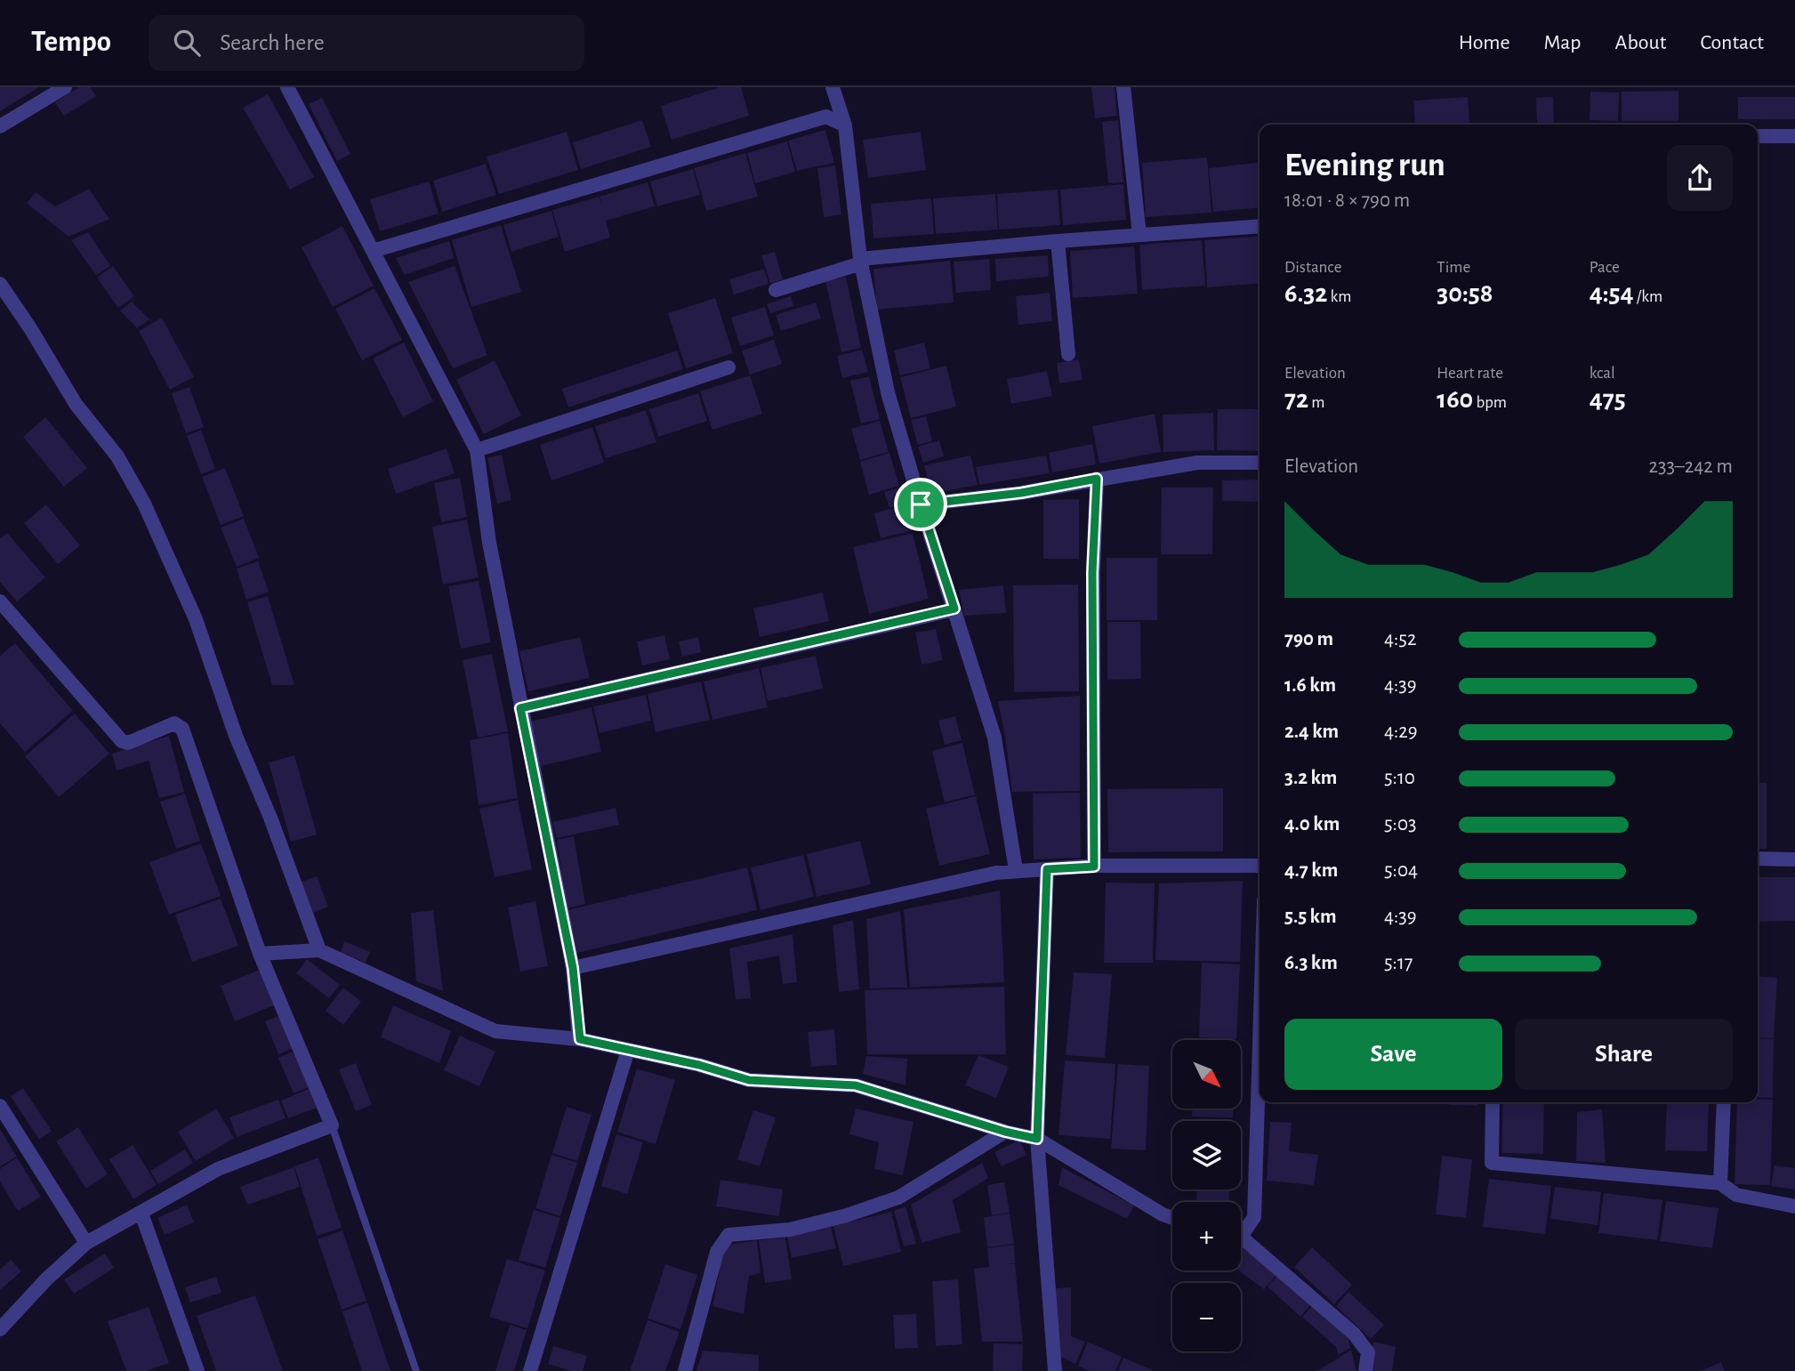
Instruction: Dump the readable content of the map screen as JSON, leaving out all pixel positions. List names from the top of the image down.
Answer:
{
  "north": "bottom right",
  "page": {
    "header": "Tempo",
    "search": "Search here",
    "nav": [
      "Home",
      "Map",
      "About",
      "Contact"
    ],
    "heading": ["Evening run", "18:01 · 8 × 790 m"],
    "stats": [
      ["Distance", "6.32 km"],
      ["Time", "30:58"],
      ["Pace", "4:54 /km"],
      ["Elevation", "72 m"],
      ["Heart rate", "160 bpm"],
      ["kcal", "475"]
    ],
    "chart": ["Elevation", "233–242 m"],
    "list": [
      {
        "name": "790 m",
        "note": "4:52"
      },
      {
        "name": "1.6 km",
        "note": "4:39"
      },
      {
        "name": "2.4 km",
        "note": "4:29"
      },
      {
        "name": "3.2 km",
        "note": "5:10"
      },
      {
        "name": "4.0 km",
        "note": "5:03"
      },
      {
        "name": "4.7 km",
        "note": "5:04"
      },
      {
        "name": "5.5 km",
        "note": "4:39"
      },
      {
        "name": "6.3 km",
        "note": "5:17"
      }
    ],
    "buttons": ["Save", "Share"],
    "map_buttons": ["+", "−"]
  }
}
